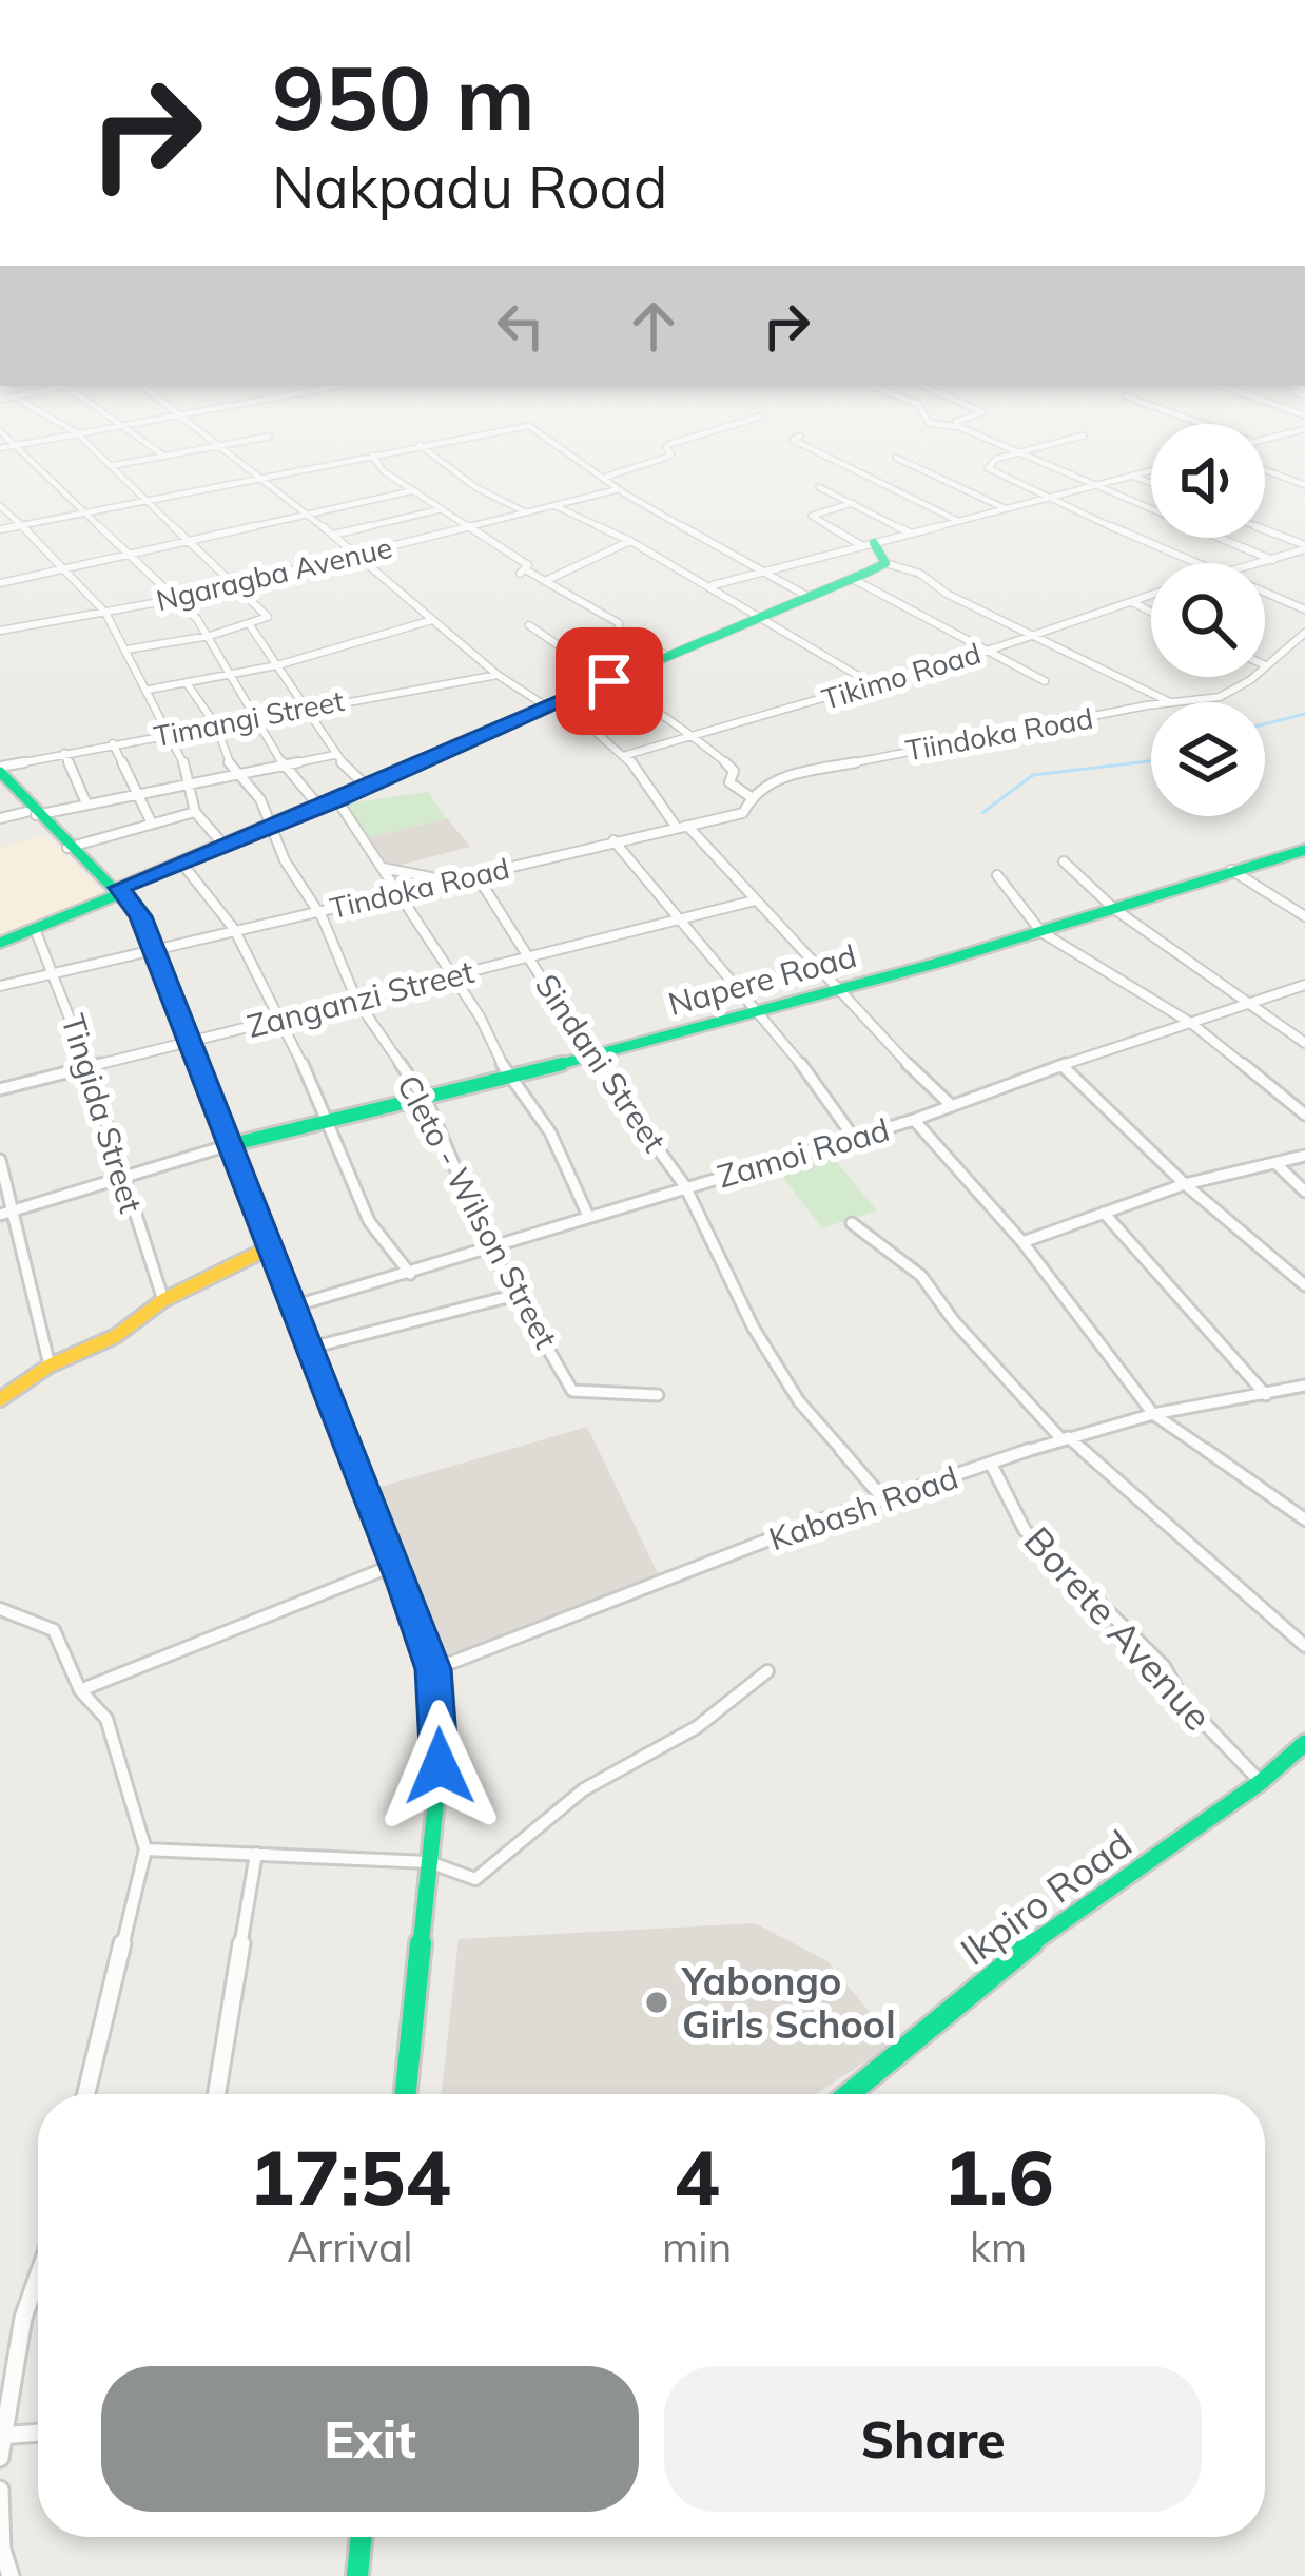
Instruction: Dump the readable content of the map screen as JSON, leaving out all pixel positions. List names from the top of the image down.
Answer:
{
  "streets": {
    "street": [
      "Ngaragba Avenue",
      "Tikimo Road",
      "Timangi Street",
      "Tiindoka Road",
      "Tindoka Road",
      "Napere Road",
      "Zanganzi Street",
      "Sindani Street",
      "Tingida Street",
      "Zamoi Road",
      "Cleto - Wilson Street",
      "Kabash Road",
      "Borete Avenue",
      "Ikpiro Road"
    ]
  },
  "crossings": [
    ["Timangi Street", "Cleto - Wilson Street"],
    ["Tiindoka Road", "Tindoka Road"],
    ["Tindoka Road", "Sindani Street"],
    ["Tindoka Road", "Tingida Street"],
    ["Tindoka Road", "Cleto - Wilson Street"],
    ["Napere Road", "Sindani Street"],
    ["Napere Road", "Cleto - Wilson Street"],
    ["Zanganzi Street", "Sindani Street"],
    ["Zanganzi Street", "Tingida Street"],
    ["Zanganzi Street", "Cleto - Wilson Street"],
    ["Sindani Street", "Zamoi Road"],
    ["Sindani Street", "Kabash Road"],
    ["Zamoi Road", "Cleto - Wilson Street"],
    ["Kabash Road", "Borete Avenue"],
    ["Borete Avenue", "Ikpiro Road"]
  ],
  "places": ["Yabongo Girls School"],
  "page": {
    "turn": ["950 m", "Nakpadu Road"],
    "eta": [
      "17:54",
      "Arrival",
      "4",
      "min",
      "1.6",
      "km"
    ],
    "buttons": ["Exit", "Share"]
  }
}
